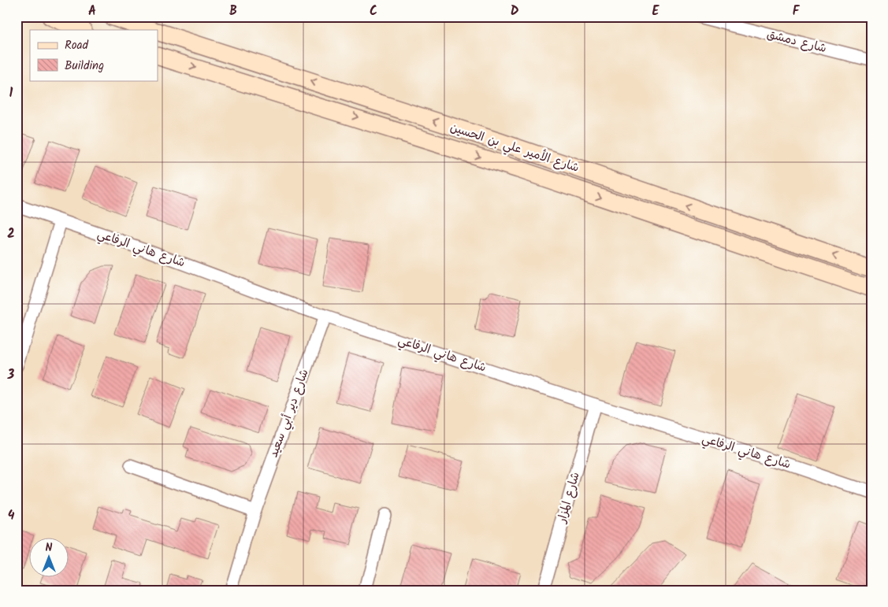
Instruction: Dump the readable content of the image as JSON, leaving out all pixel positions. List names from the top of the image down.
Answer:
{
  "streets": {
    "main road": ["شارع الأمير علي بن الحسين"],
    "street": [
      "شارع دمشق",
      "شارع هاني الرفاعي",
      "شارع دير أبي سعيد",
      "شارع المزار"
    ]
  },
  "crossings": [
    ["شارع هاني الرفاعي", "شارع دير أبي سعيد"],
    ["شارع هاني الرفاعي", "شارع المزار"]
  ],
  "legend": ["Road", "Building"],
  "north": "top",
  "grid": {
    "columns": [
      "A",
      "B",
      "C",
      "D",
      "E",
      "F"
    ],
    "rows": [
      "1",
      "2",
      "3",
      "4"
    ]
  }
}
